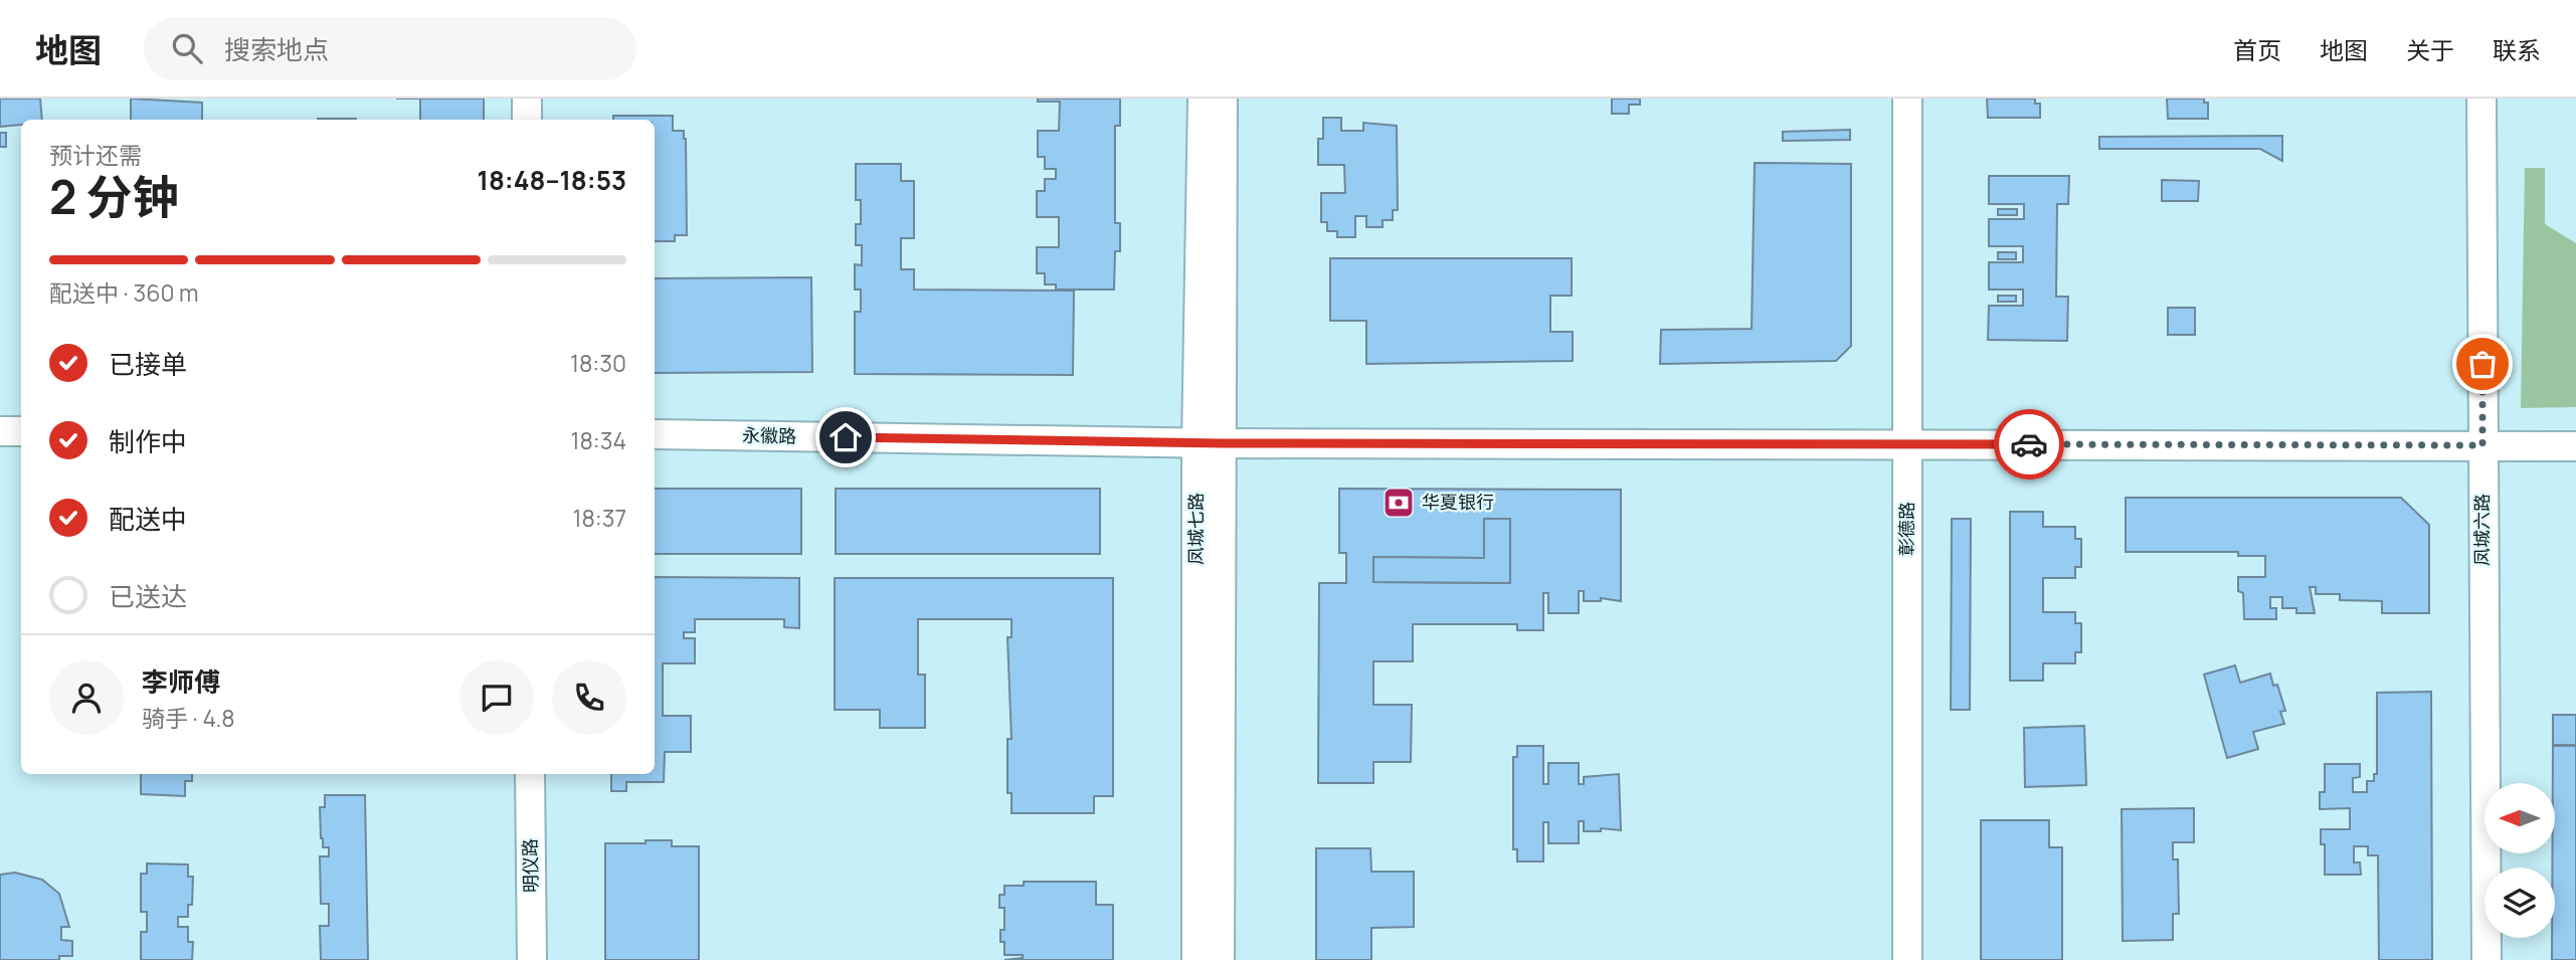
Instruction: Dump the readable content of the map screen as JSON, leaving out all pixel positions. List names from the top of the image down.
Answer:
{
  "streets": {
    "street": [
      "永徽路",
      "凤城七路",
      "彰德路",
      "凤城六路",
      "明仪路"
    ]
  },
  "crossings": [
    ["永徽路", "凤城七路"],
    ["永徽路", "彰德路"],
    ["永徽路", "凤城六路"]
  ],
  "places": {
    "bank": ["华夏银行"]
  },
  "north": "left",
  "page": {
    "header": "地图",
    "search": "搜索地点",
    "nav": [
      "首页",
      "地图",
      "关于",
      "联系"
    ],
    "heading": ["2 分钟", "预计还需", "18:48–18:53"],
    "panel": ["李师傅", "骑手 · 4.8"],
    "bar": "配送中 · 360 m",
    "list": [
      ["已接单", "18:30"],
      ["制作中", "18:34"],
      ["配送中", "18:37"],
      "已送达"
    ]
  }
}
